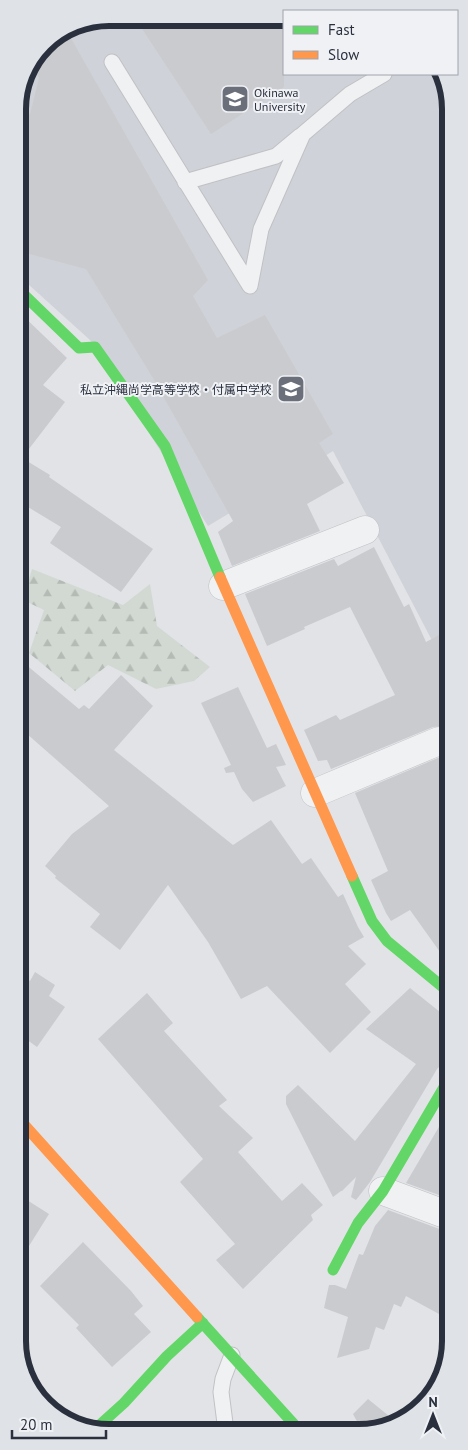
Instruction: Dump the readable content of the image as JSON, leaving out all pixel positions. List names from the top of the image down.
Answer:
{
  "places": {
    "school or university": ["Okinawa University", "私立沖縄尚学高等学校・付属中学校"]
  },
  "legend": ["Fast", "Slow"],
  "scale_bar": "20 m",
  "north": "top"
}
